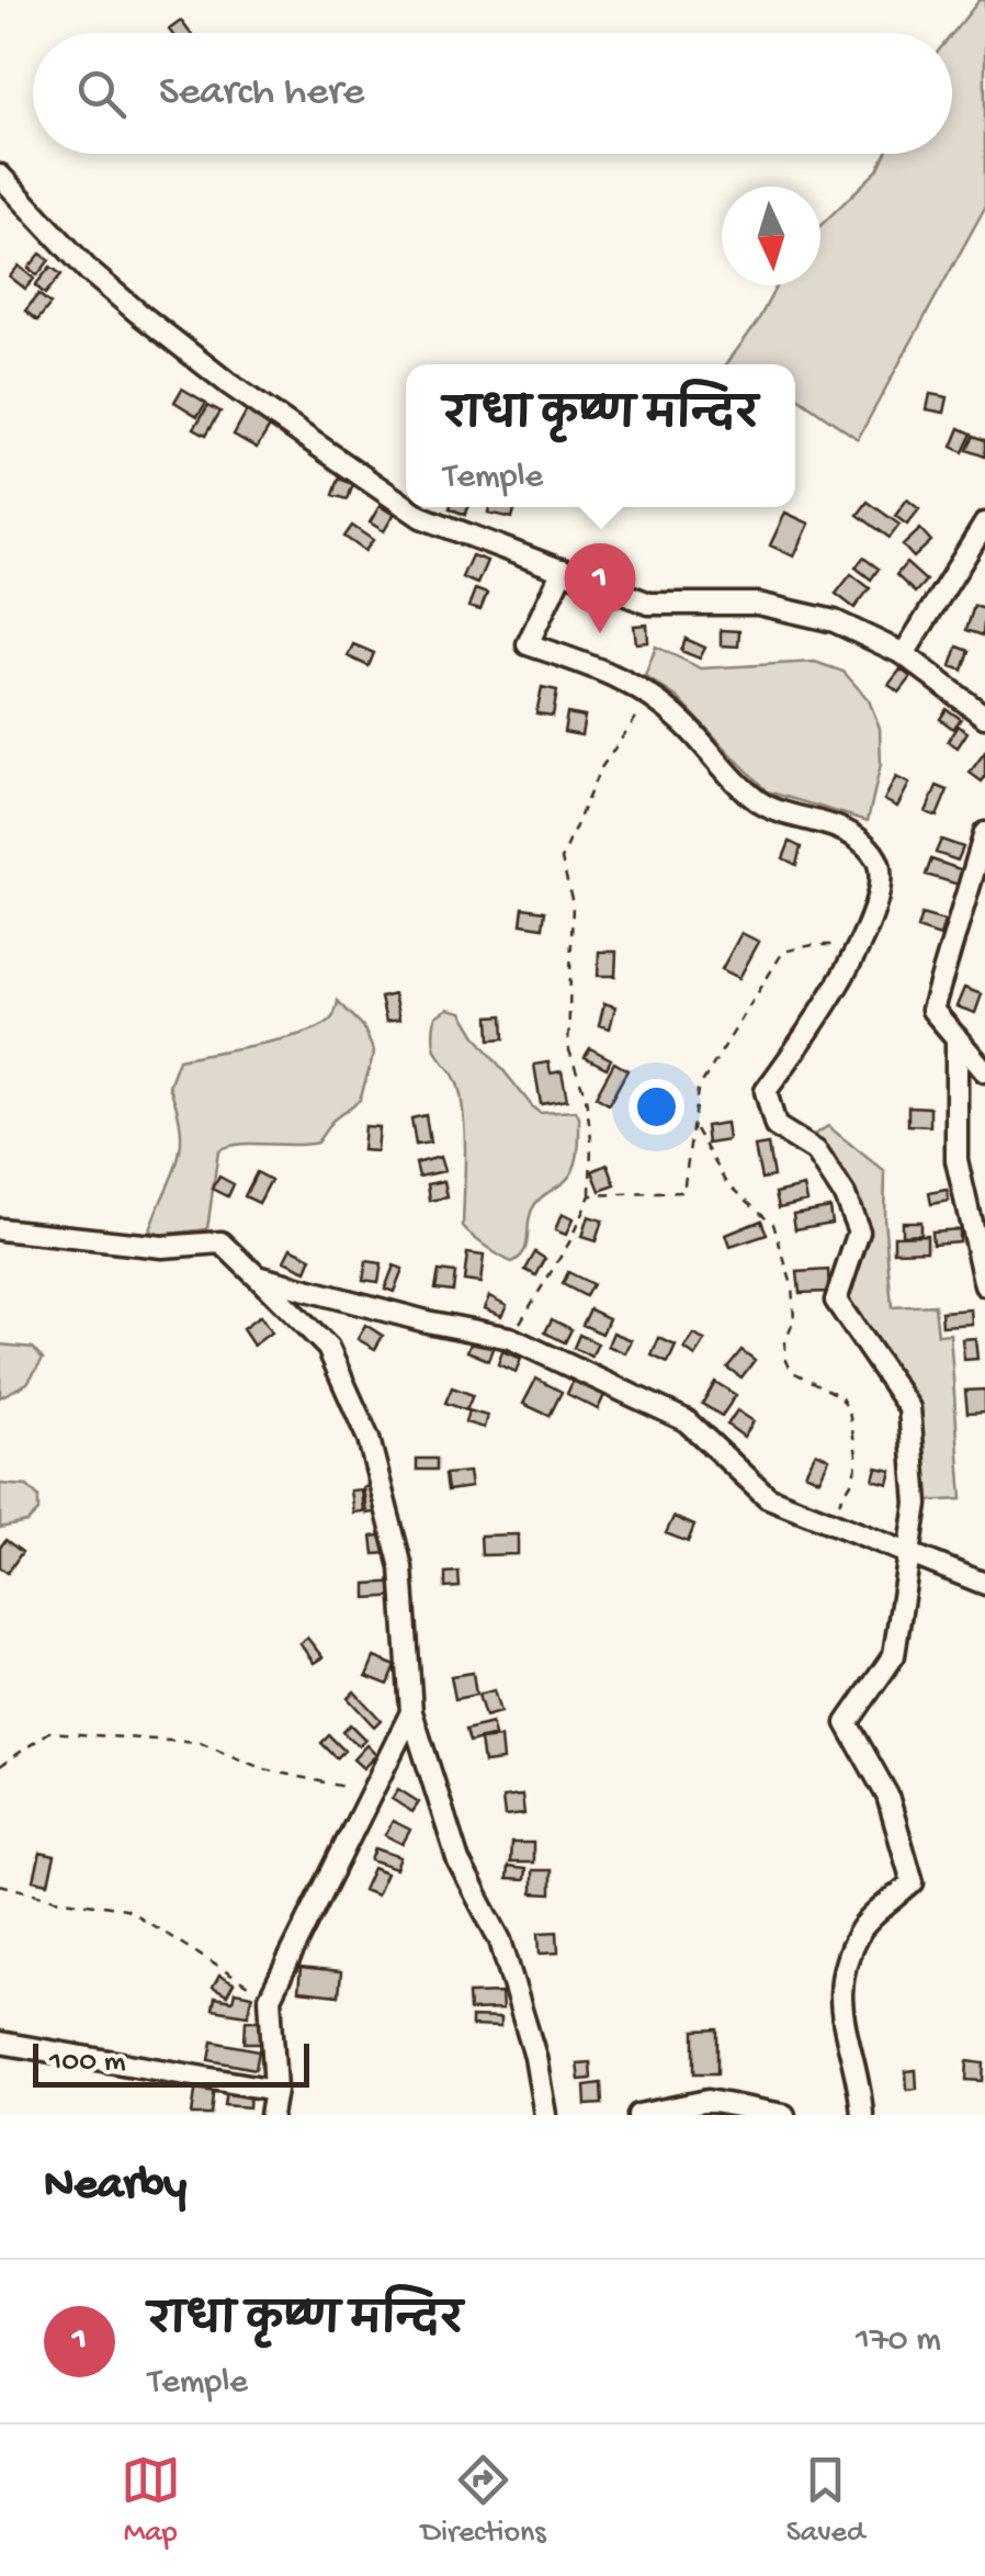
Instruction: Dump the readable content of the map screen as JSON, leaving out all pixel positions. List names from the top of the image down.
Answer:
{
  "scale_bar": "100 m",
  "north": "bottom",
  "page": {
    "search": "Search here",
    "popup": ["राधा कृष्ण मन्दिर", "Temple"],
    "pins": "1",
    "scale": "100 m",
    "heading": "Nearby",
    "list": [
      {
        "mark": "1",
        "name": "राधा कृष्ण मन्दिर",
        "note": "Temple",
        "value": "170 m"
      }
    ],
    "nav": ["Map", "Directions", "Saved"]
  }
}
